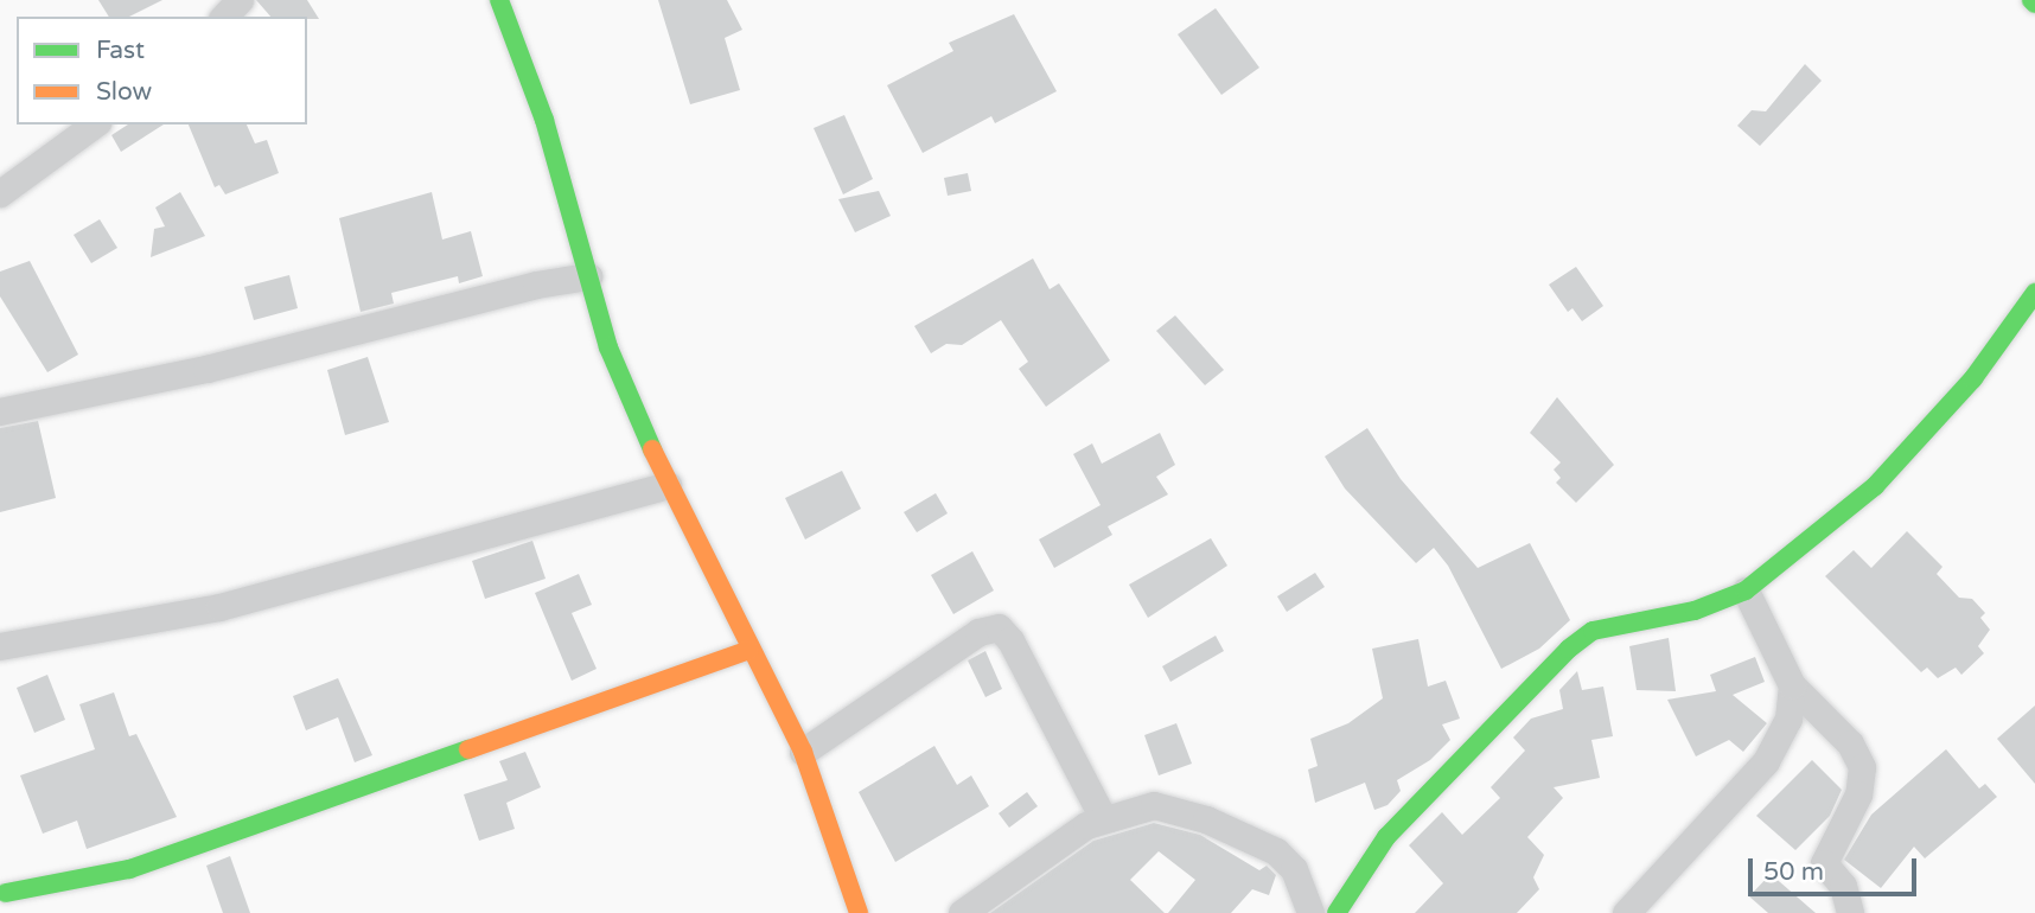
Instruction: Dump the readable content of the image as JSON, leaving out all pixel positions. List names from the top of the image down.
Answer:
{
  "legend": ["Fast", "Slow"],
  "scale_bar": "50 m"
}
